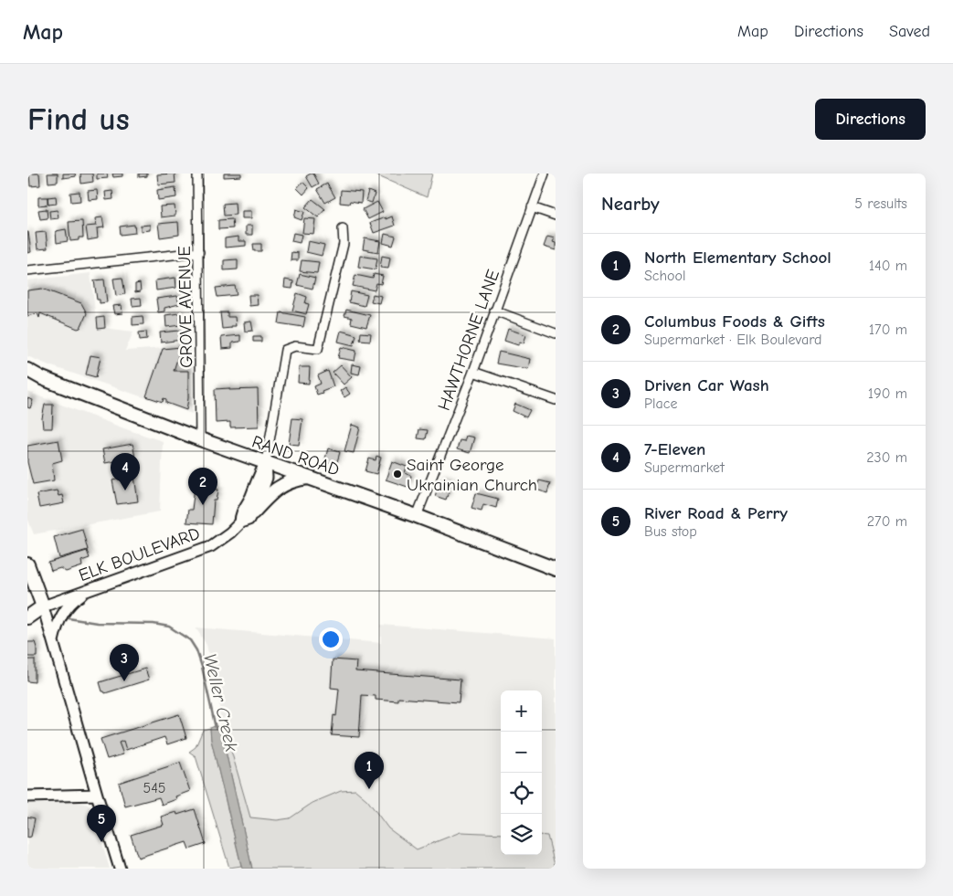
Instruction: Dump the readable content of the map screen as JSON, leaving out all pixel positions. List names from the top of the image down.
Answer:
{
  "streets": {
    "main road": ["RAND ROAD", "ELK BOULEVARD"],
    "street": ["GROVE AVENUE", "HAWTHORNE LANE"]
  },
  "crossings": [
    ["GROVE AVENUE", "RAND ROAD"],
    ["HAWTHORNE LANE", "RAND ROAD"],
    ["RAND ROAD", "ELK BOULEVARD"]
  ],
  "water": ["Weller Creek"],
  "places": ["Saint George Ukrainian Church"],
  "house_numbers": ["545"],
  "page": {
    "header": "Map",
    "nav": ["Map", "Directions", "Saved"],
    "buttons": "Directions",
    "title": "Find us",
    "heading": ["Nearby", "5 results"],
    "list": [
      {
        "mark": "1",
        "name": "North Elementary School",
        "note": "School",
        "value": "140 m"
      },
      {
        "mark": "2",
        "name": "Columbus Foods & Gifts",
        "note": "Supermarket · Elk Boulevard",
        "value": "170 m"
      },
      {
        "mark": "3",
        "name": "Driven Car Wash",
        "note": "Place",
        "value": "190 m"
      },
      {
        "mark": "4",
        "name": "7-Eleven",
        "note": "Supermarket",
        "value": "230 m"
      },
      {
        "mark": "5",
        "name": "River Road & Perry",
        "note": "Bus stop",
        "value": "270 m"
      }
    ],
    "pins": [
      "4",
      "2",
      "3",
      "1",
      "5"
    ],
    "map_buttons": ["+", "−"]
  }
}
